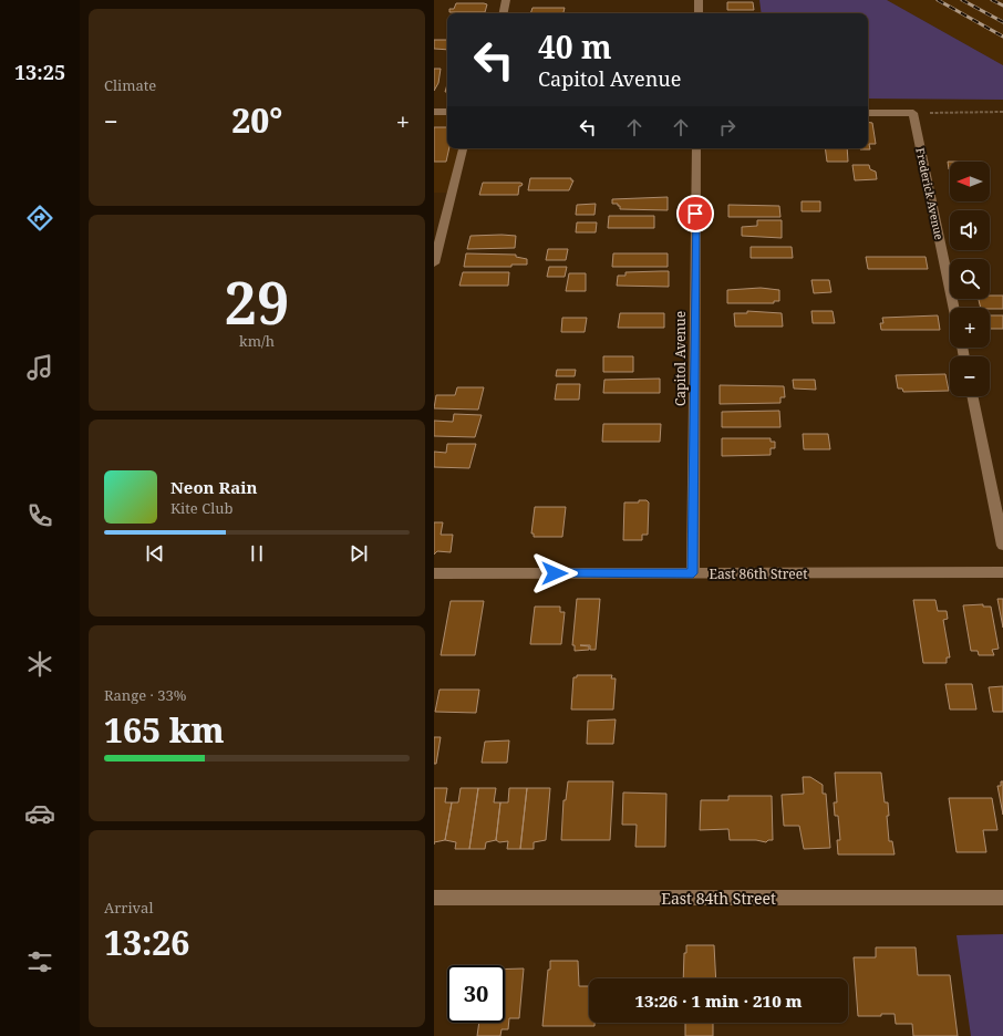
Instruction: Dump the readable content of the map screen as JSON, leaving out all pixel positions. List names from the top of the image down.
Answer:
{
  "streets": {
    "street": [
      "Frederick Avenue",
      "Capitol Avenue",
      "East 86th Street",
      "East 84th Street"
    ]
  },
  "crossings": [
    ["Capitol Avenue", "East 86th Street"]
  ],
  "north": "left",
  "page": {
    "tabs": "13:25",
    "tile": [
      "Climate",
      ["29", "km/h"],
      ["Range · 33%", "165 km"],
      ["Arrival", "13:26"]
    ],
    "turn": ["40 m", "Capitol Avenue"],
    "heat": ["−", "20°", "+"],
    "map_buttons": ["+", "−"],
    "song": ["Neon Rain", "Kite Club"],
    "limit": "30",
    "trip": "13:26 · 1 min · 210 m"
  }
}
